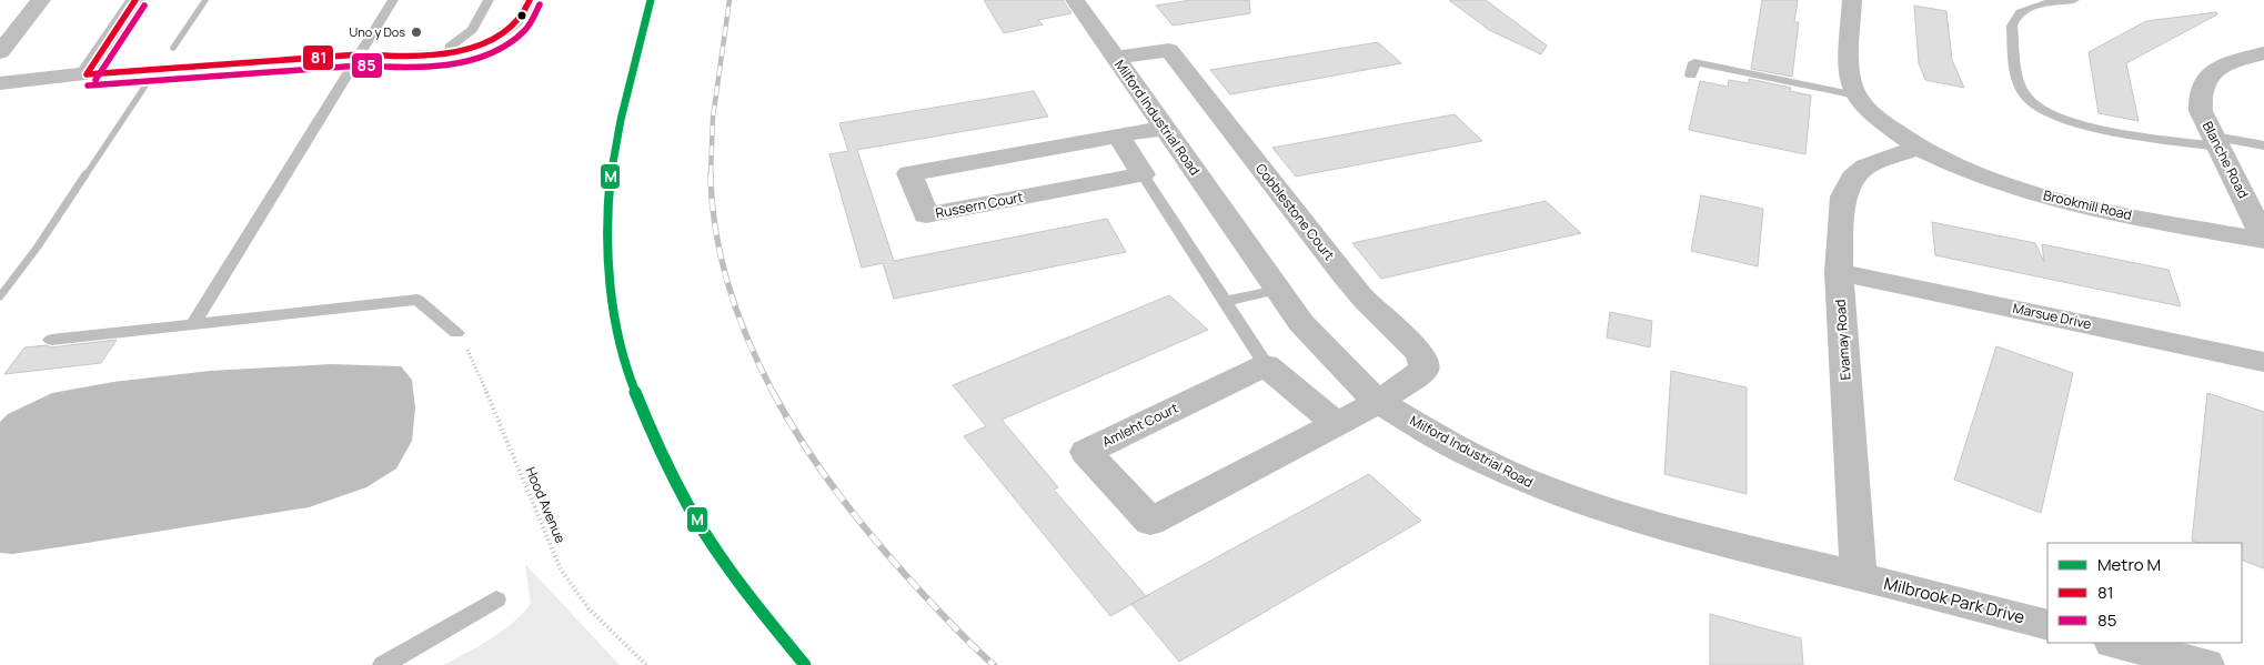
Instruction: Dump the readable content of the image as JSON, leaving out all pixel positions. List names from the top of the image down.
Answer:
{
  "streets": {
    "street": [
      "Milford Industrial Road",
      "Blanche Road",
      "Russern Court",
      "Brookmill Road",
      "Cobblestone Court",
      "Marsue Drive",
      "Evamay Road",
      "Amleht Court",
      "Milbrook Park Drive"
    ],
    "path": ["Hood Avenue"]
  },
  "crossings": [
    ["Milford Industrial Road", "Russern Court"],
    ["Milford Industrial Road", "Cobblestone Court"],
    ["Milford Industrial Road", "Evamay Road"],
    ["Milford Industrial Road", "Amleht Court"],
    ["Milford Industrial Road", "Milbrook Park Drive"],
    ["Blanche Road", "Brookmill Road"],
    ["Brookmill Road", "Evamay Road"],
    ["Cobblestone Court", "Amleht Court"],
    ["Marsue Drive", "Evamay Road"],
    ["Evamay Road", "Milbrook Park Drive"]
  ],
  "places": ["Uno y Dos"],
  "lines": ["metro line M", "transit line 81", "transit line 85"],
  "legend": ["Metro M", "81", "85"]
}
